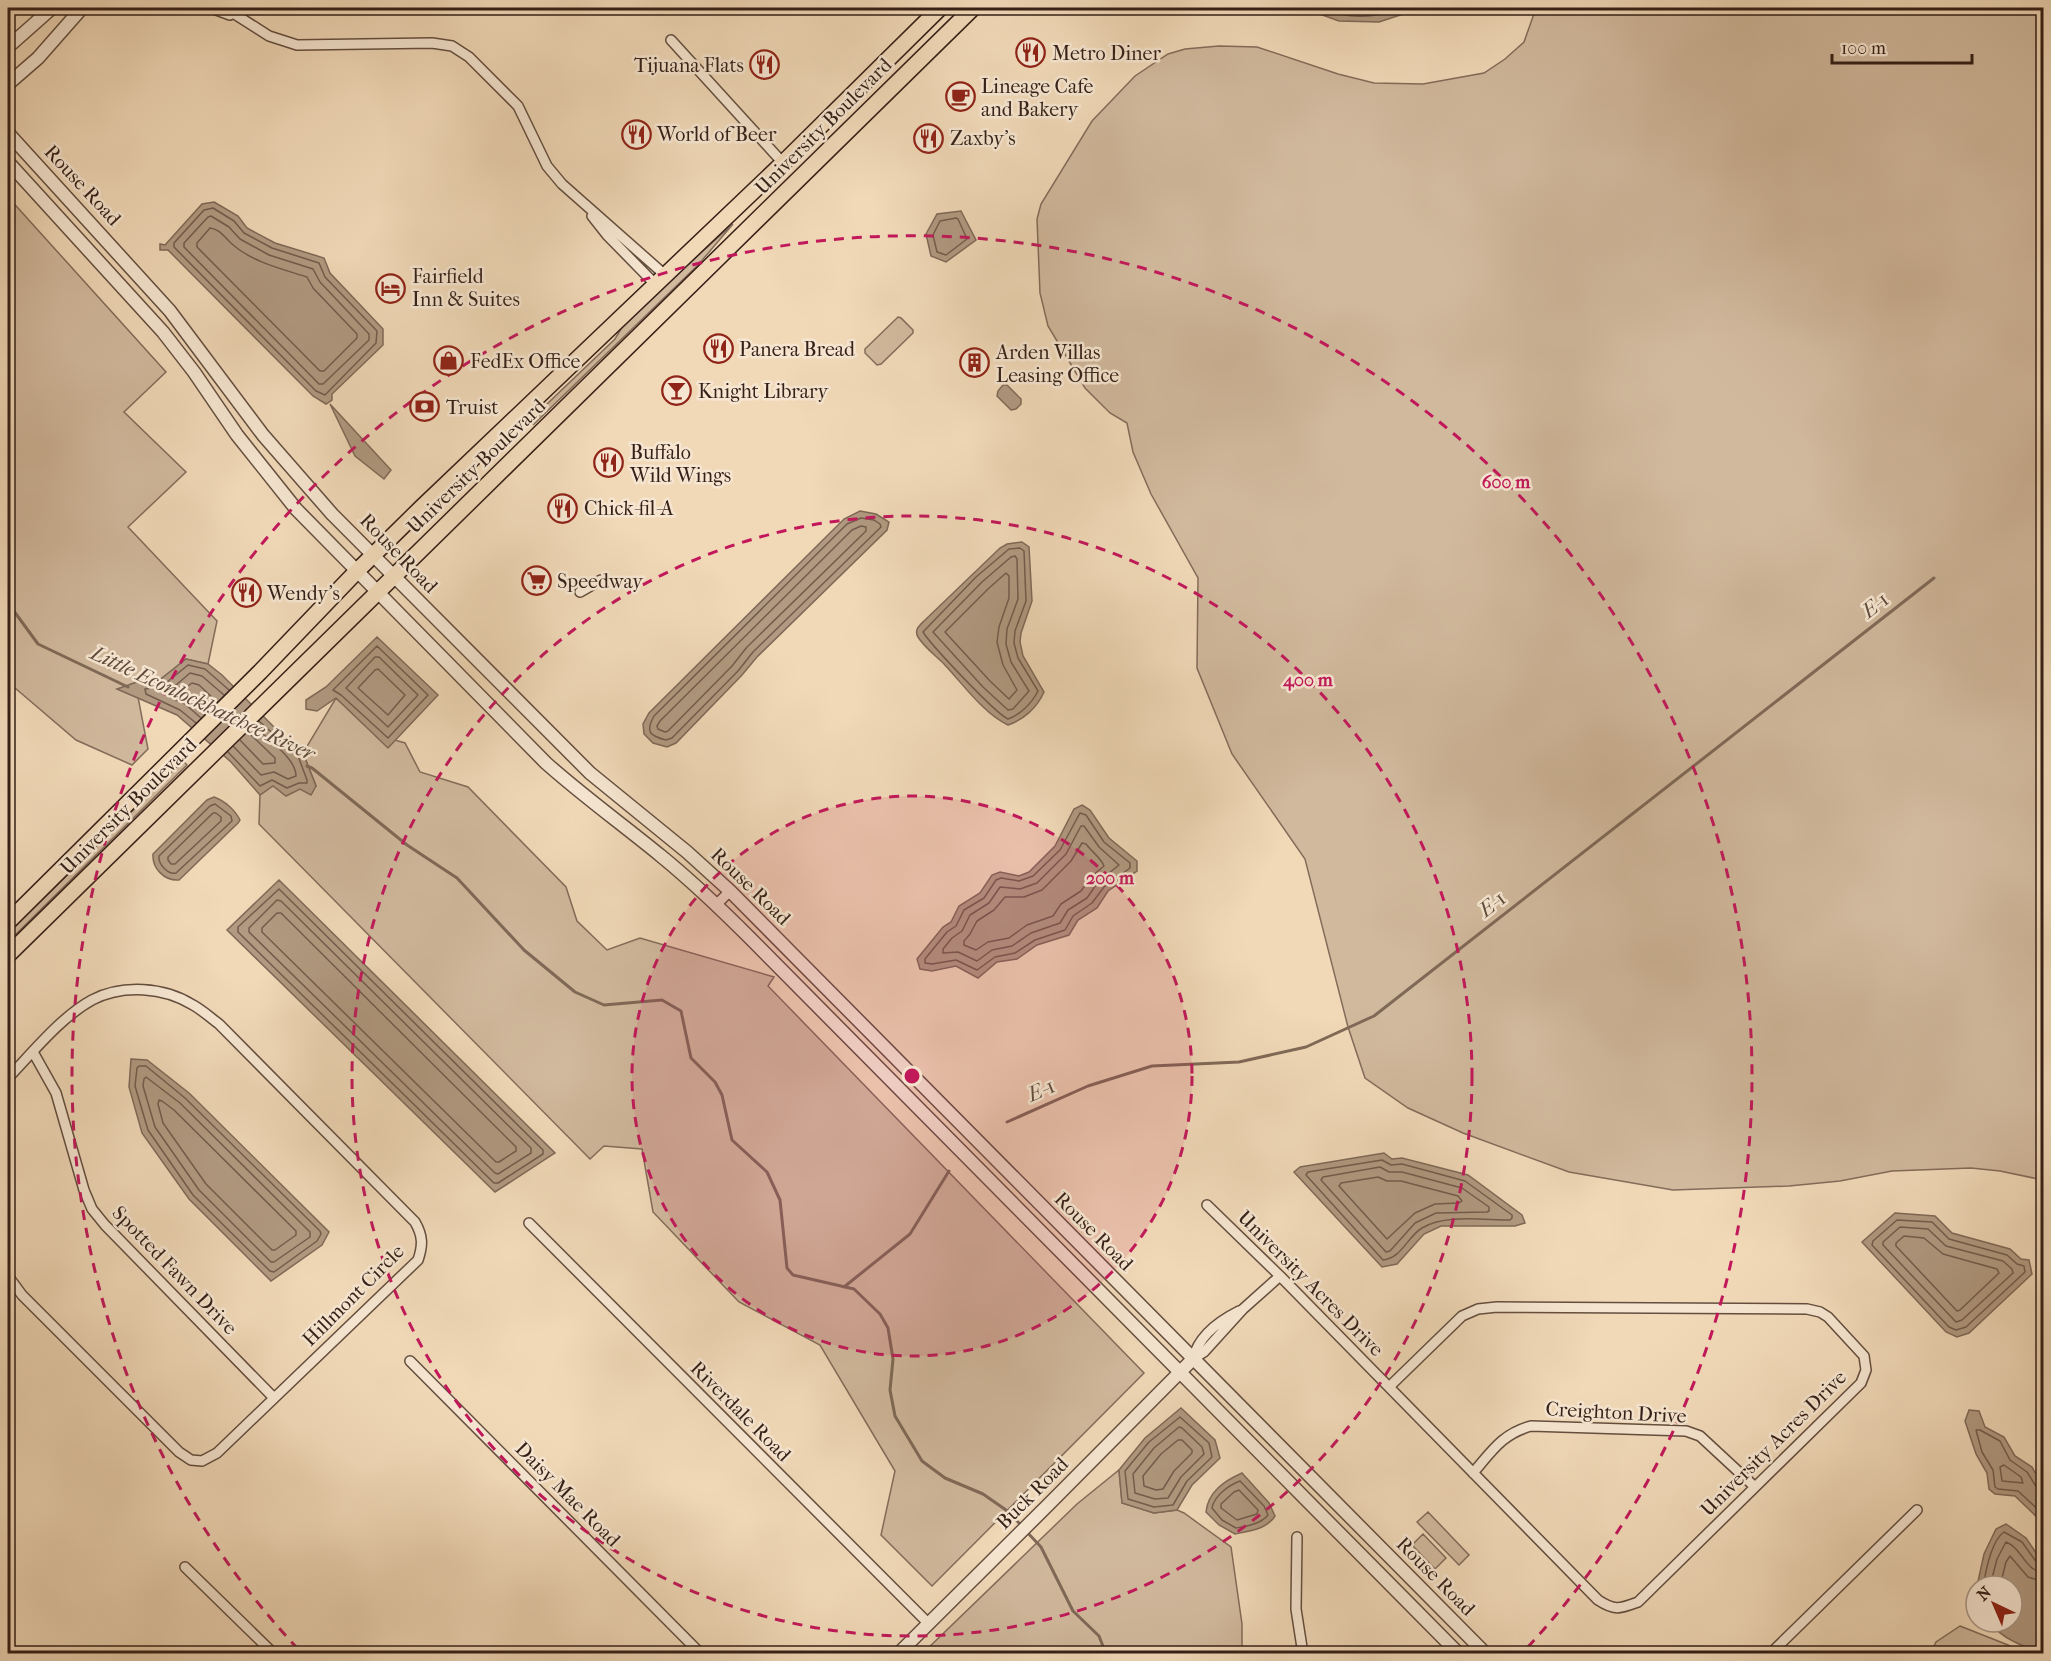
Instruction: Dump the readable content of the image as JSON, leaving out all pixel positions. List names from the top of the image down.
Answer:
{
  "streets": {
    "main road": ["University Boulevard"],
    "street": [
      "Rouse Road",
      "Spotted Fawn Drive",
      "University Acres Drive",
      "Hillmont Circle",
      "Riverdale Road",
      "Creighton Drive",
      "Buck Road",
      "Daisy Mae Road"
    ]
  },
  "crossings": [
    ["University Boulevard", "Rouse Road"],
    ["Rouse Road", "Buck Road"],
    ["Spotted Fawn Drive", "Hillmont Circle"],
    ["University Acres Drive", "Creighton Drive"],
    ["University Acres Drive", "Buck Road"],
    ["Riverdale Road", "Buck Road"]
  ],
  "water": ["E-1", "Little Econlockhatchee River"],
  "places": {
    "restaurant": [
      "Metro Diner",
      "Tijuana Flats",
      "World of Beer",
      "Zaxby's",
      "Panera Bread",
      "Buffalo Wild Wings",
      "Chick-fil-A",
      "Wendy's"
    ],
    "cafe": ["Lineage Cafe and Bakery"],
    "hotel": ["Fairfield Inn & Suites"],
    "shop": ["FedEx Office"],
    "building": ["Arden Villas Leasing Office"],
    "bar": ["Knight Library"],
    "bank": ["Truist"],
    "supermarket": ["Speedway"]
  },
  "scale_bar": "100 m",
  "north": "top left",
  "rings": ["600 m", "400 m", "200 m"]
}
